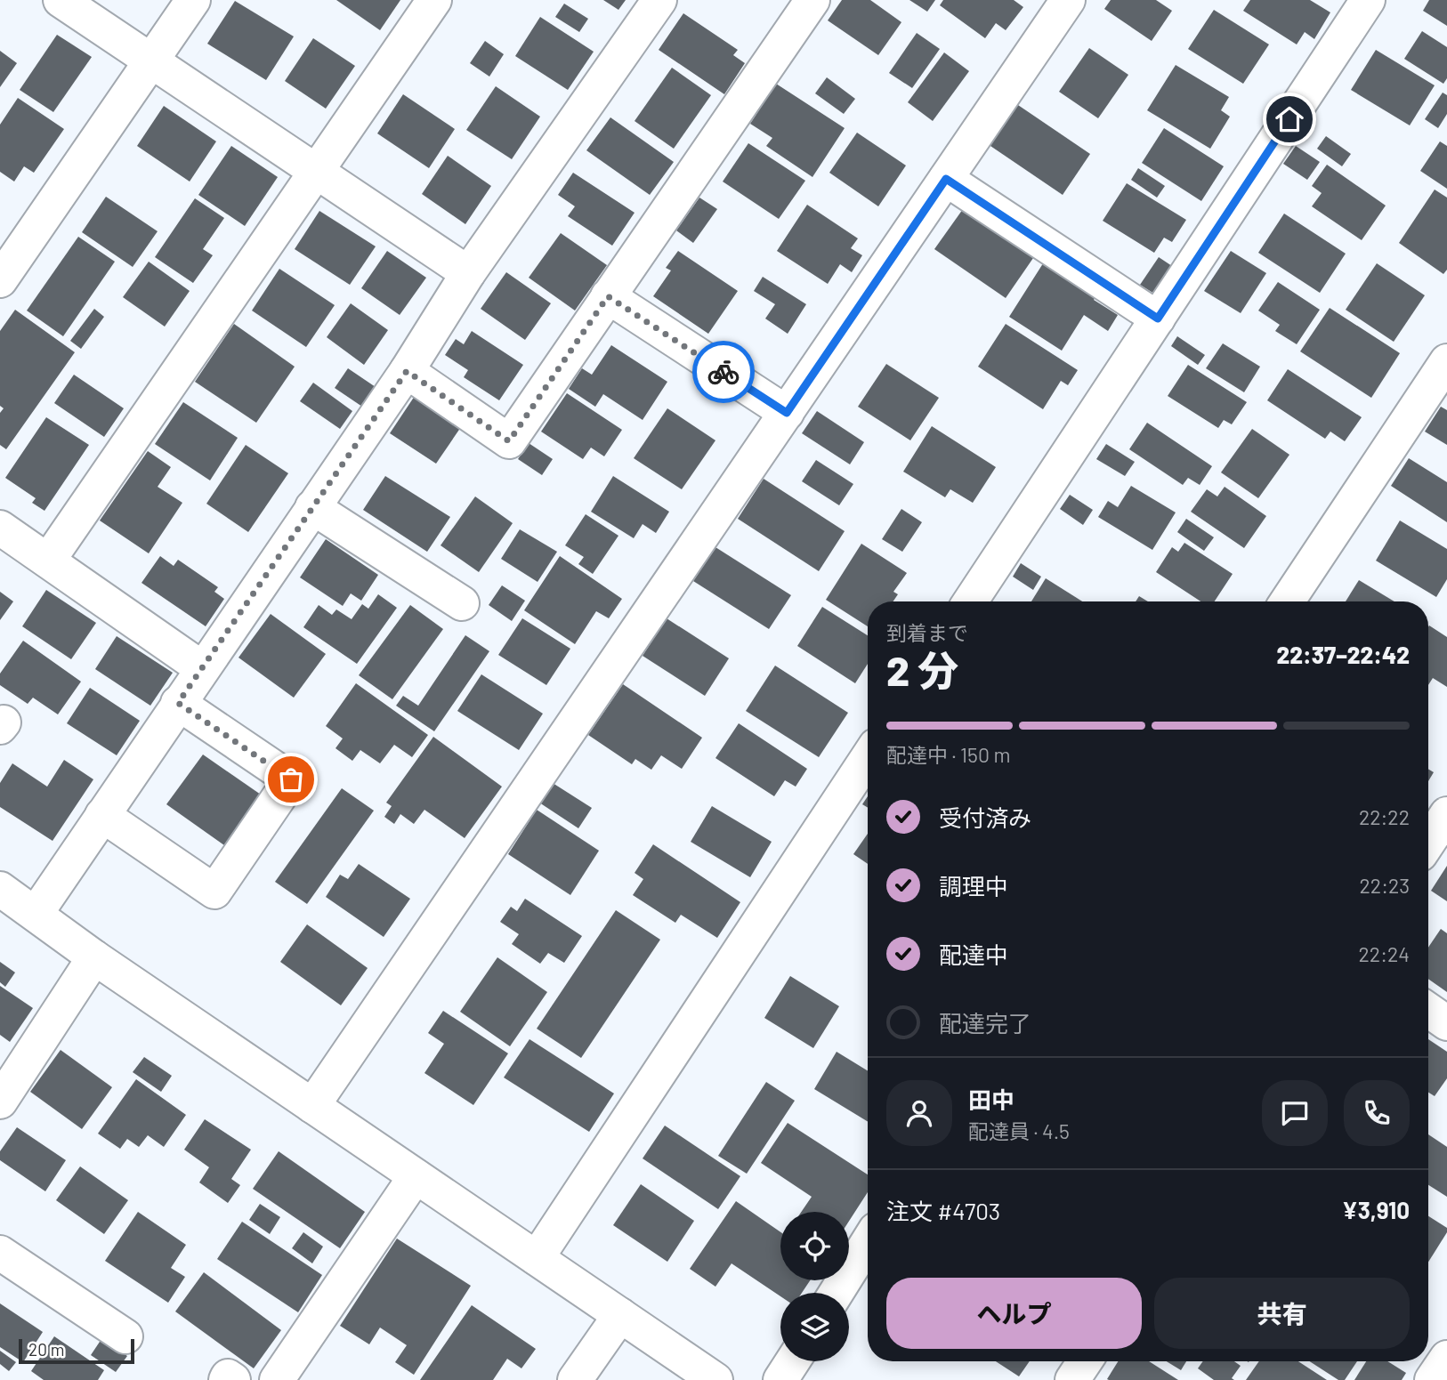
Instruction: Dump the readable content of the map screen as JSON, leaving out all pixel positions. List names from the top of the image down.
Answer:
{
  "scale_bar": "20 m",
  "page": {
    "heading": ["2 分", "到着まで", "22:37–22:42"],
    "panel": [
      "田中",
      "配達員 · 4.5",
      "注文 #4703",
      "¥3,910"
    ],
    "bar": "配達中 · 150 m",
    "list": [
      ["受付済み", "22:22"],
      ["調理中", "22:23"],
      ["配達中", "22:24"],
      "配達完了"
    ],
    "buttons": ["ヘルプ", "共有"],
    "scale": "20 m"
  }
}
